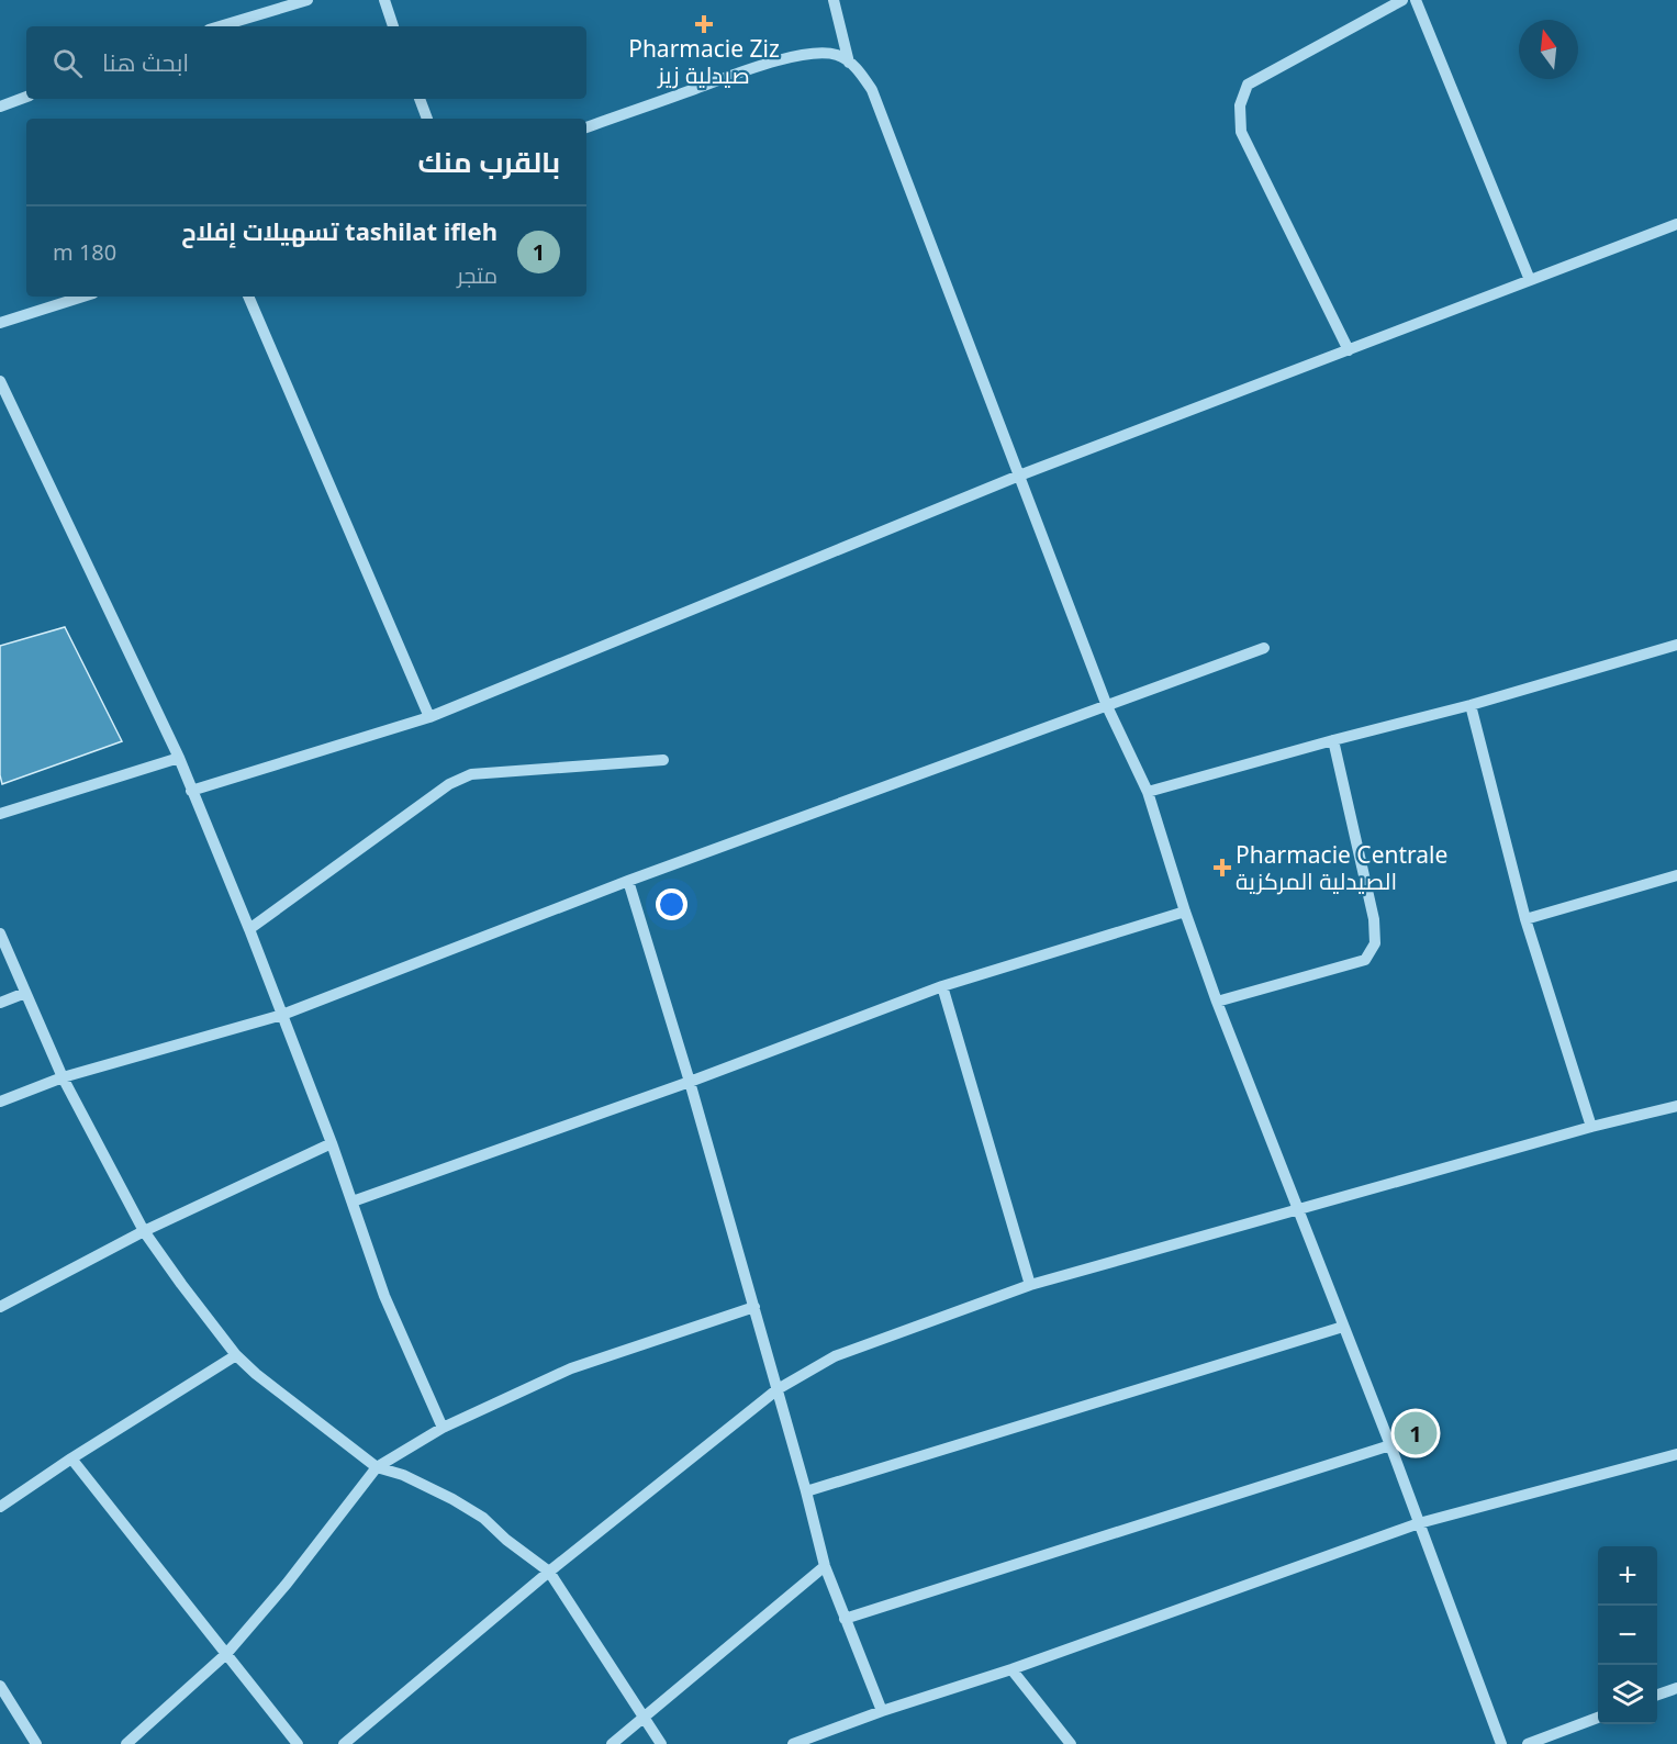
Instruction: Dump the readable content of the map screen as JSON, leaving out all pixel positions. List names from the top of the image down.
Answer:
{
  "places": {
    "health": ["Pharmacie Ziz صيدلية زيز", "Pharmacie Centrale الصيدلية المركزية"]
  },
  "north": "top",
  "page": {
    "search": "ابحث هنا",
    "heading": "بالقرب منك",
    "list": [
      {
        "mark": "1",
        "name": "tashilat ifleh تسهيلات إفلاح",
        "note": "متجر",
        "value": "180 m"
      }
    ],
    "pins": "1",
    "map_buttons": ["+", "−"]
  }
}
